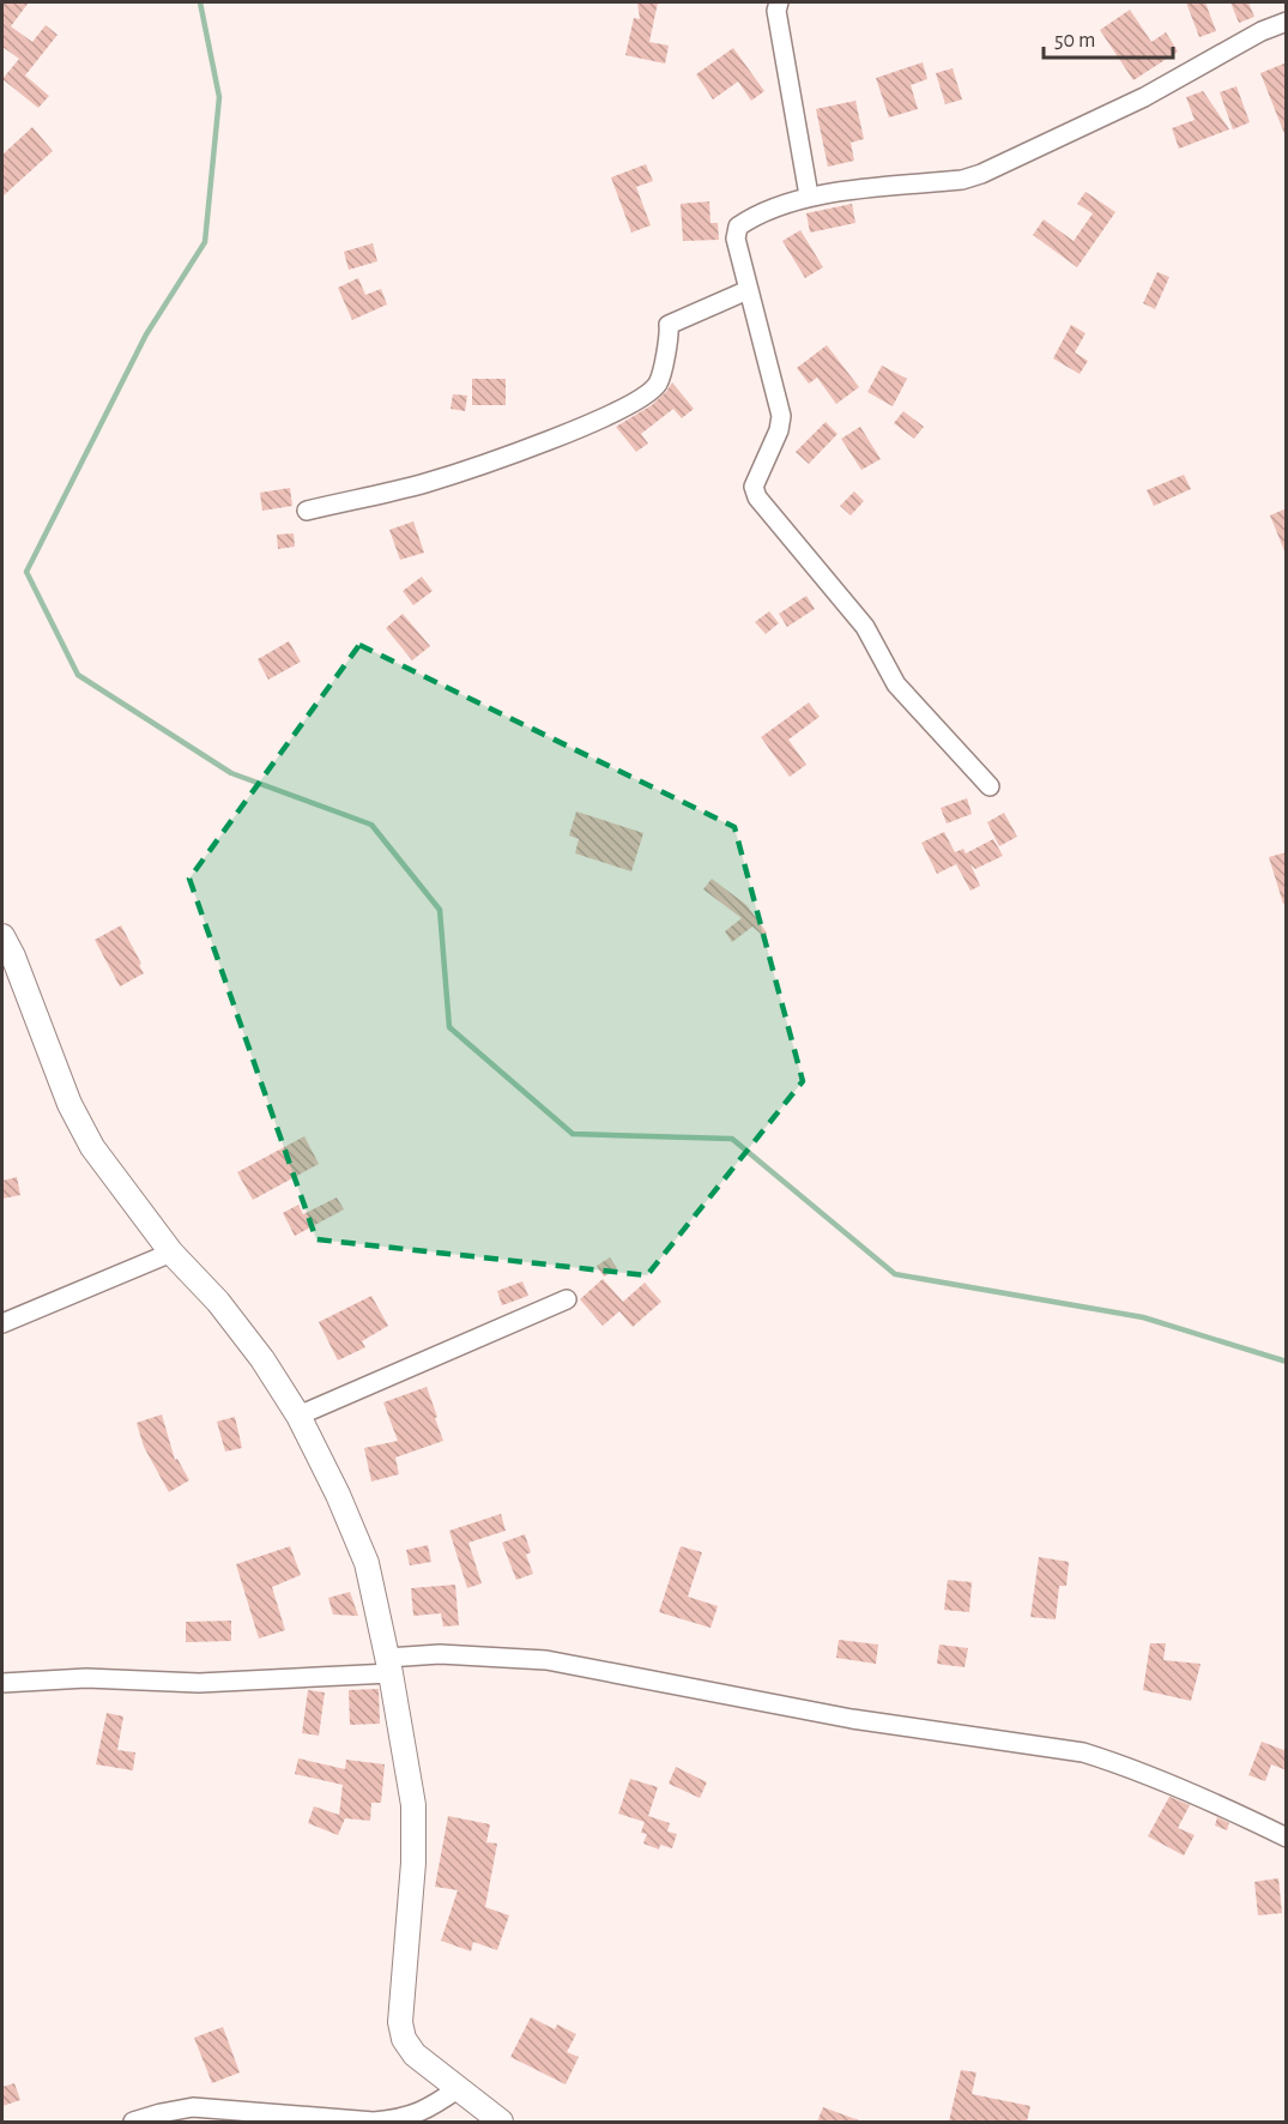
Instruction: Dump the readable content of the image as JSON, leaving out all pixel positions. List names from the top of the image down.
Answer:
{
  "scale_bar": "50 m"
}
